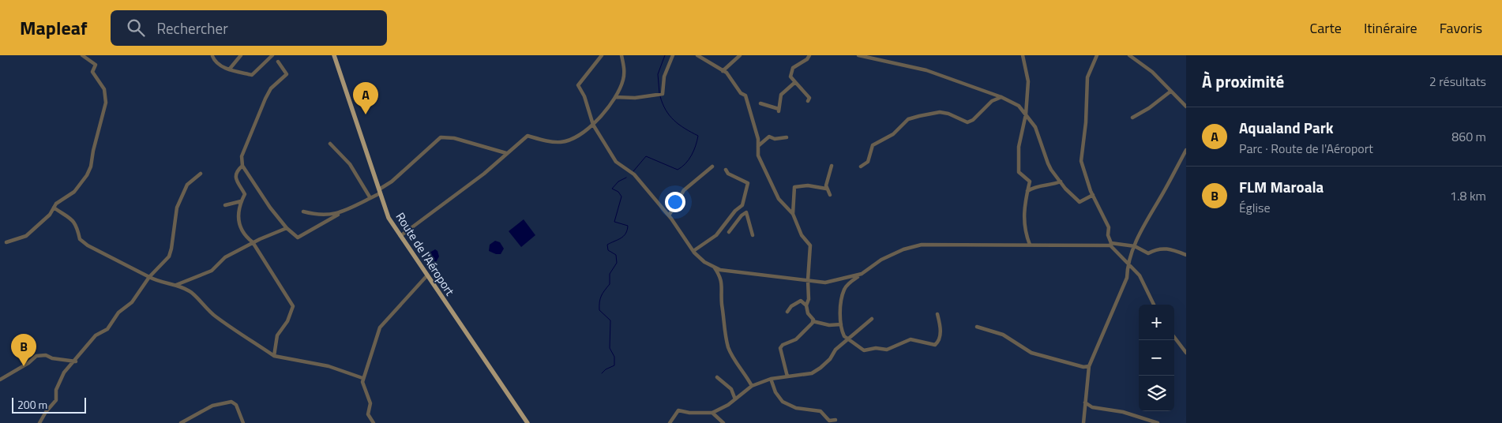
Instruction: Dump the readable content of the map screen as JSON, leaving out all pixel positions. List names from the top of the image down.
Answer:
{
  "streets": {
    "main road": ["Route de l'Aéroport"]
  },
  "scale_bar": "200 m",
  "page": {
    "header": "Mapleaf",
    "search": "Rechercher",
    "nav": ["Carte", "Itinéraire", "Favoris"],
    "heading": ["À proximité", "2 résultats"],
    "pins": ["A", "B"],
    "list": [
      {
        "mark": "A",
        "name": "Aqualand Park",
        "note": "Parc · Route de l'Aéroport",
        "value": "860 m"
      },
      {
        "mark": "B",
        "name": "FLM Maroala",
        "note": "Église",
        "value": "1.8 km"
      }
    ],
    "map_buttons": ["+", "−"],
    "scale": "200 m"
  }
}
